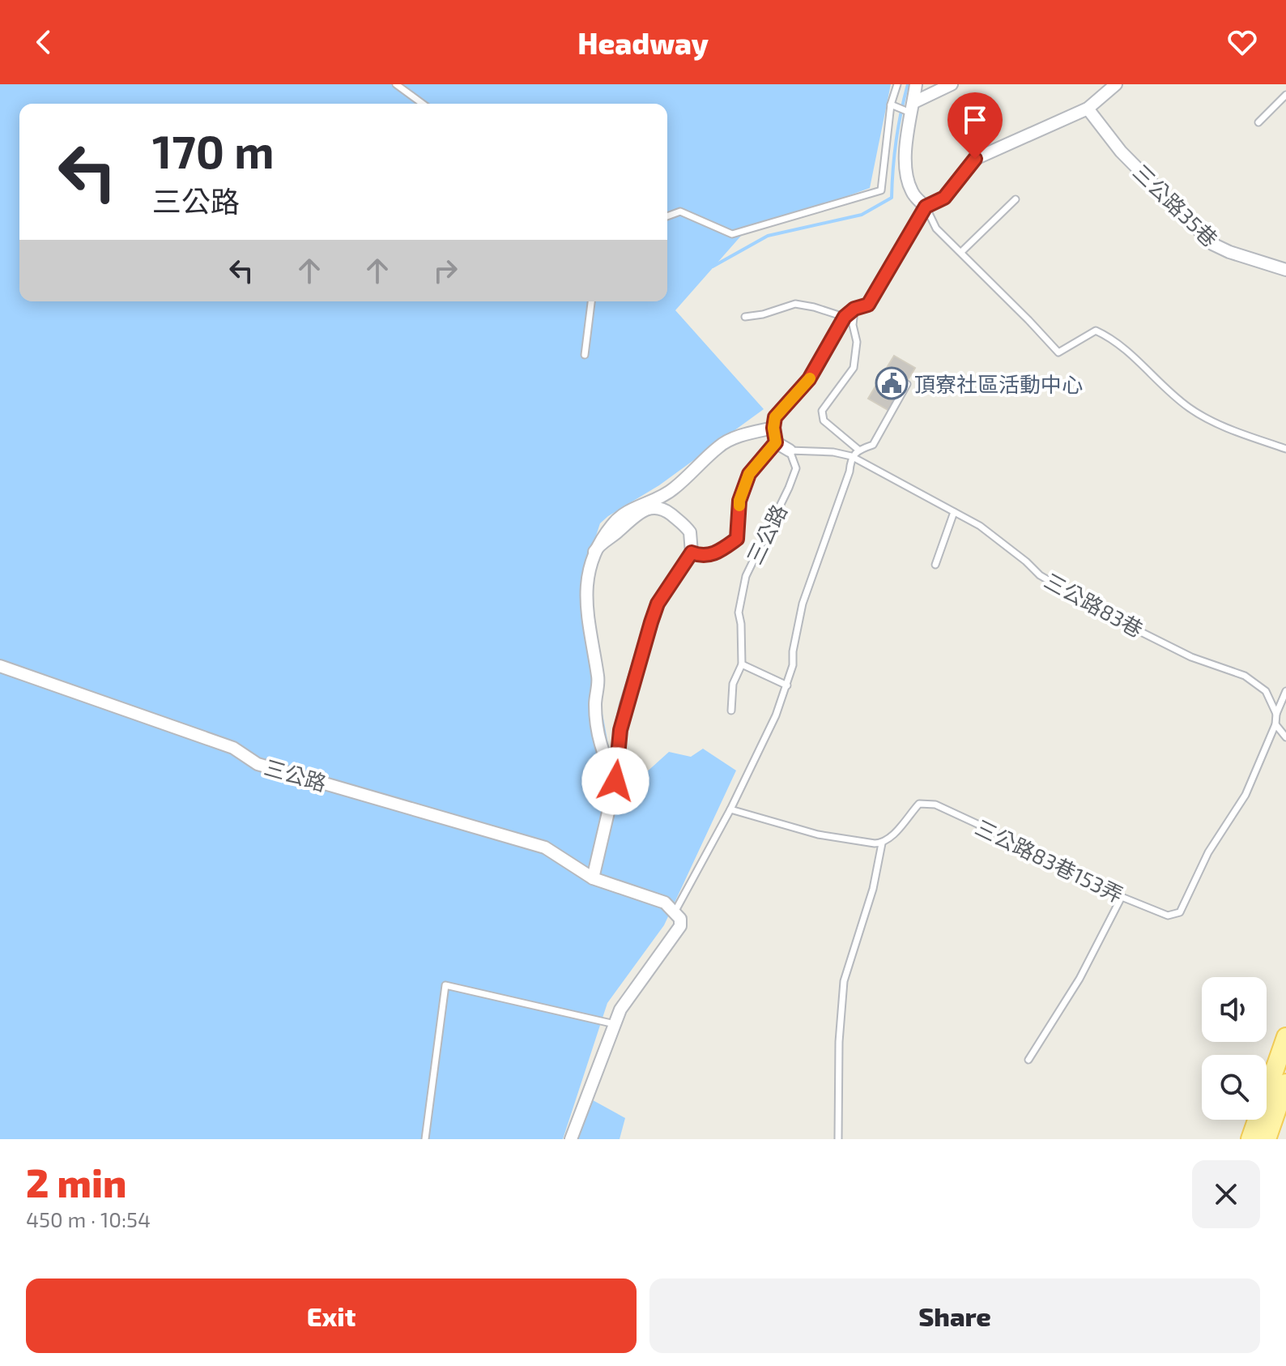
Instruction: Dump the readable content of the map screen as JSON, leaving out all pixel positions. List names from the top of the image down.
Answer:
{
  "streets": {
    "street": ["三公路35巷", "三公路"],
    "lane": ["三公路83巷", "三公路83巷153弄"]
  },
  "crossings": [
    ["三公路", "三公路83巷"]
  ],
  "places": {
    "public building": ["頂寮社區活動中心"]
  },
  "page": {
    "header": "Headway",
    "turn": ["170 m", "三公路"],
    "heading": ["2 min", "450 m · 10:54"],
    "buttons": ["Exit", "Share"]
  }
}
